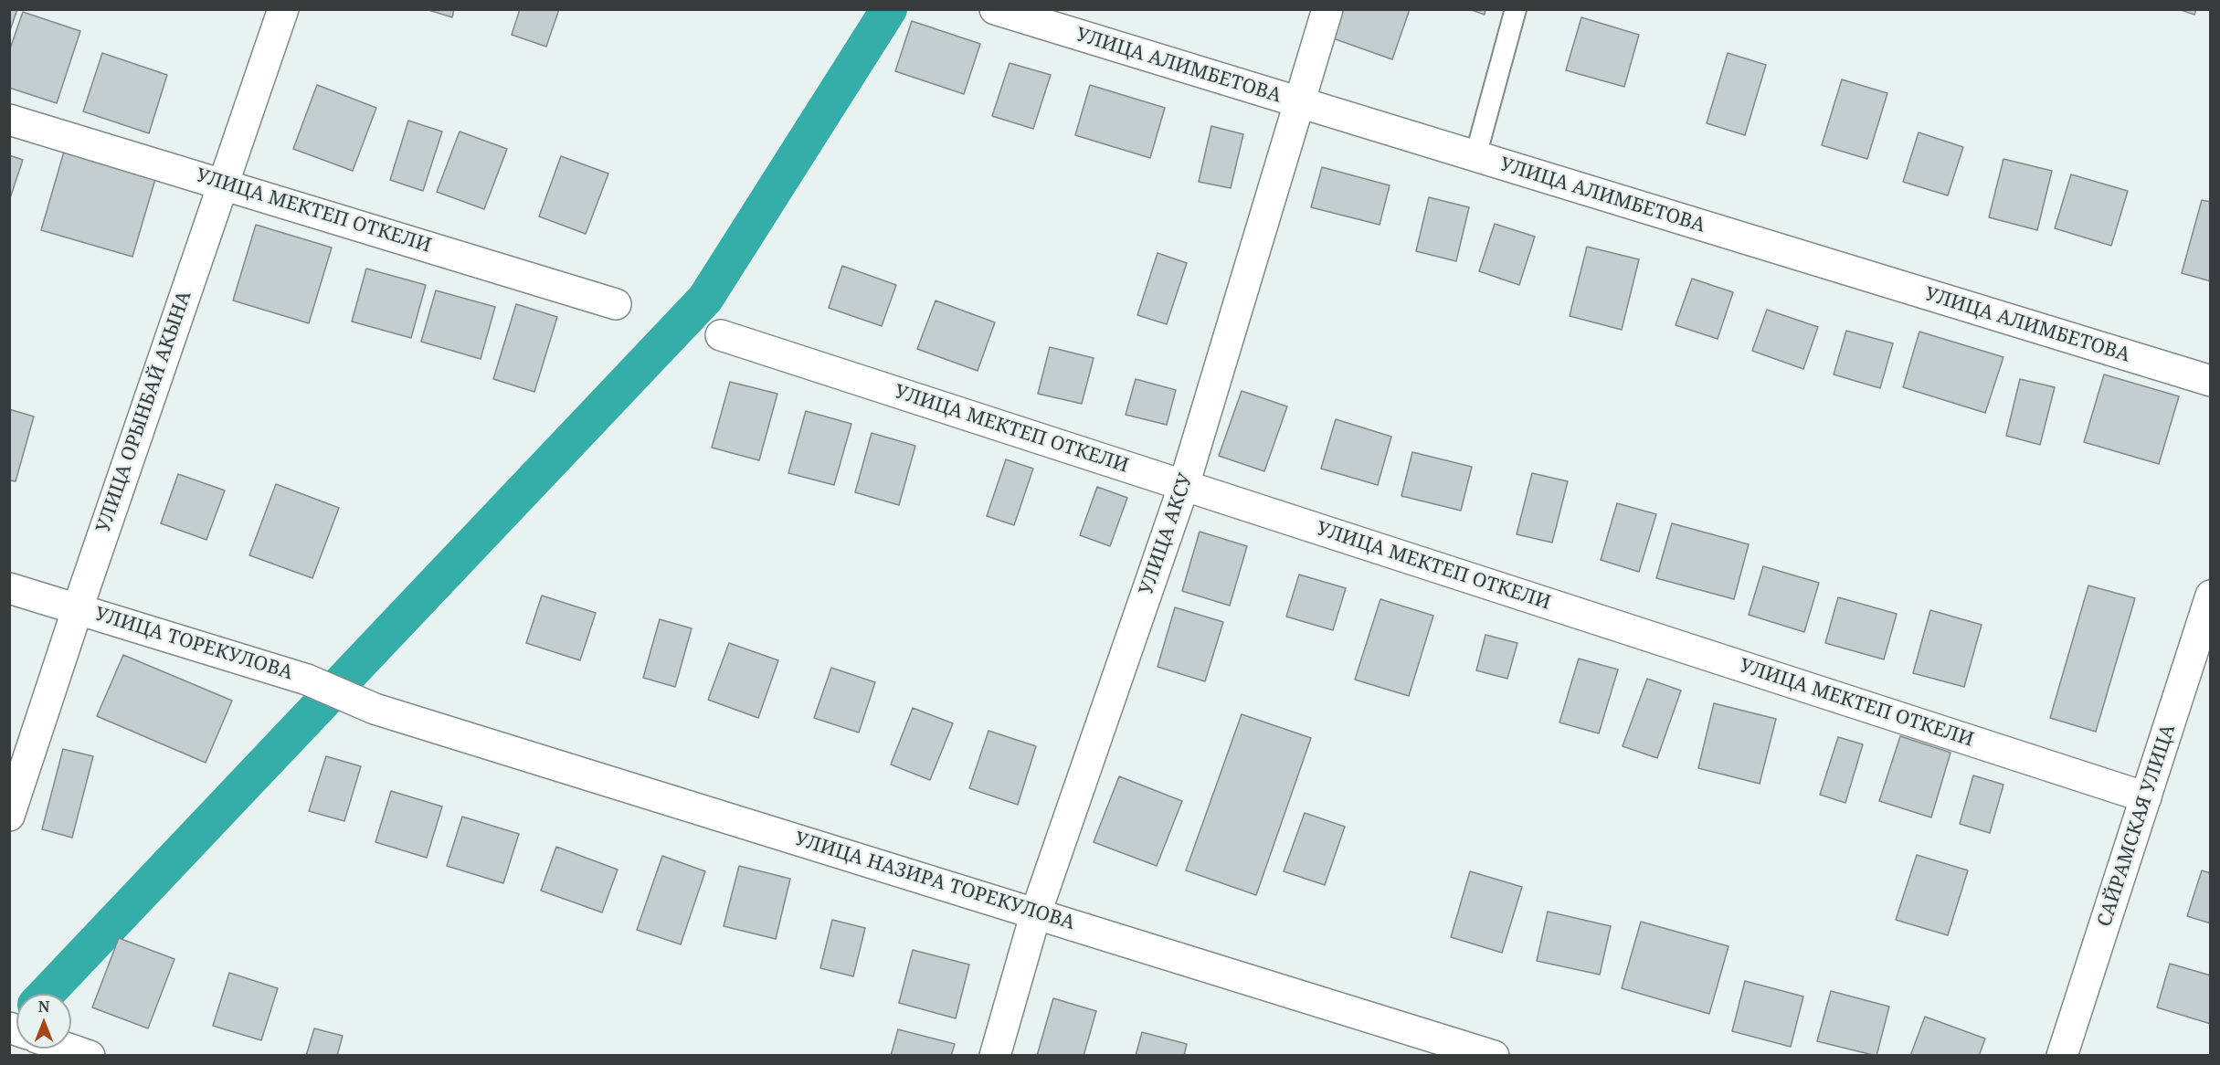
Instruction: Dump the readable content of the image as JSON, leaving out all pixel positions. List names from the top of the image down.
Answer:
{
  "streets": {
    "street": [
      "УЛИЦА АЛИМБЕТОВА",
      "УЛИЦА МЕКТЕП ОТКЕЛИ",
      "УЛИЦА ОРЫНБАЙ АКЫНА",
      "УЛИЦА АКСУ",
      "УЛИЦА ТОРЕКУЛОВА",
      "САЙРАМСКАЯ УЛИЦА",
      "УЛИЦА НАЗИРА ТОРЕКУЛОВА"
    ]
  },
  "crossings": [
    ["УЛИЦА АЛИМБЕТОВА", "УЛИЦА АКСУ"],
    ["УЛИЦА МЕКТЕП ОТКЕЛИ", "УЛИЦА ОРЫНБАЙ АКЫНА"],
    ["УЛИЦА МЕКТЕП ОТКЕЛИ", "УЛИЦА АКСУ"],
    ["УЛИЦА МЕКТЕП ОТКЕЛИ", "САЙРАМСКАЯ УЛИЦА"],
    ["УЛИЦА ОРЫНБАЙ АКЫНА", "УЛИЦА ТОРЕКУЛОВА"],
    ["УЛИЦА АКСУ", "УЛИЦА НАЗИРА ТОРЕКУЛОВА"],
    ["УЛИЦА ТОРЕКУЛОВА", "УЛИЦА НАЗИРА ТОРЕКУЛОВА"]
  ],
  "north": "top"
}
